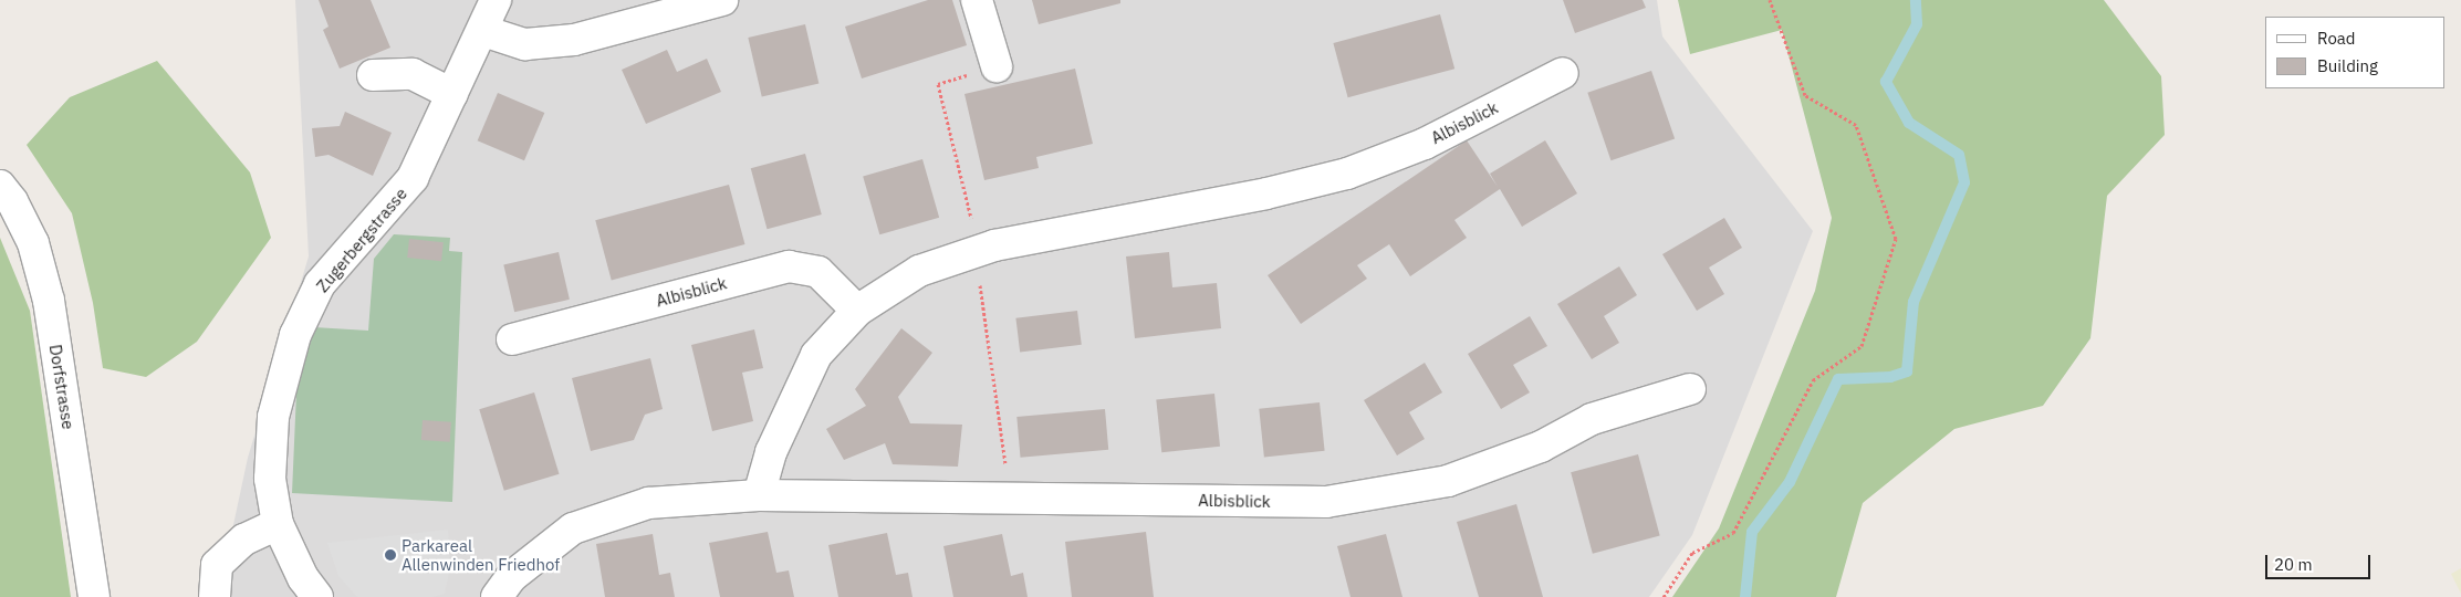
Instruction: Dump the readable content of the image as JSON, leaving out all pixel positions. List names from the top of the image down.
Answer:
{
  "streets": {
    "street": ["Albisblick", "Zugerbergstrasse", "Dorfstrasse"]
  },
  "places": ["Parkareal Allenwinden Friedhof"],
  "legend": ["Road", "Building"],
  "scale_bar": "20 m"
}
